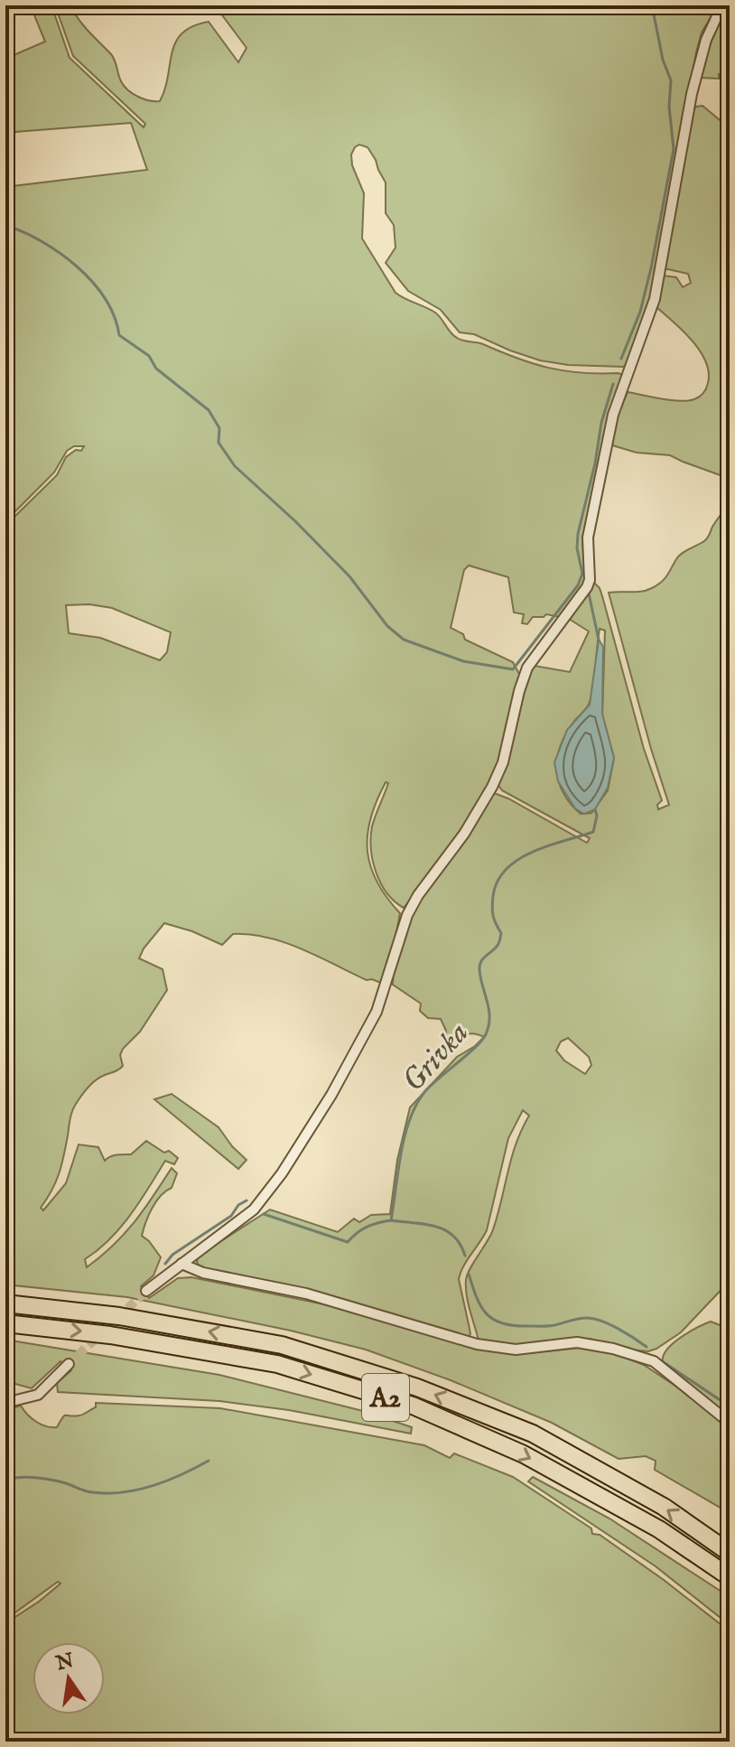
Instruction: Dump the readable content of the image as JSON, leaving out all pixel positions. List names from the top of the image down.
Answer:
{
  "streets": {
    "highway": ["A2"]
  },
  "water": ["Grivka"],
  "north": "top"
}
